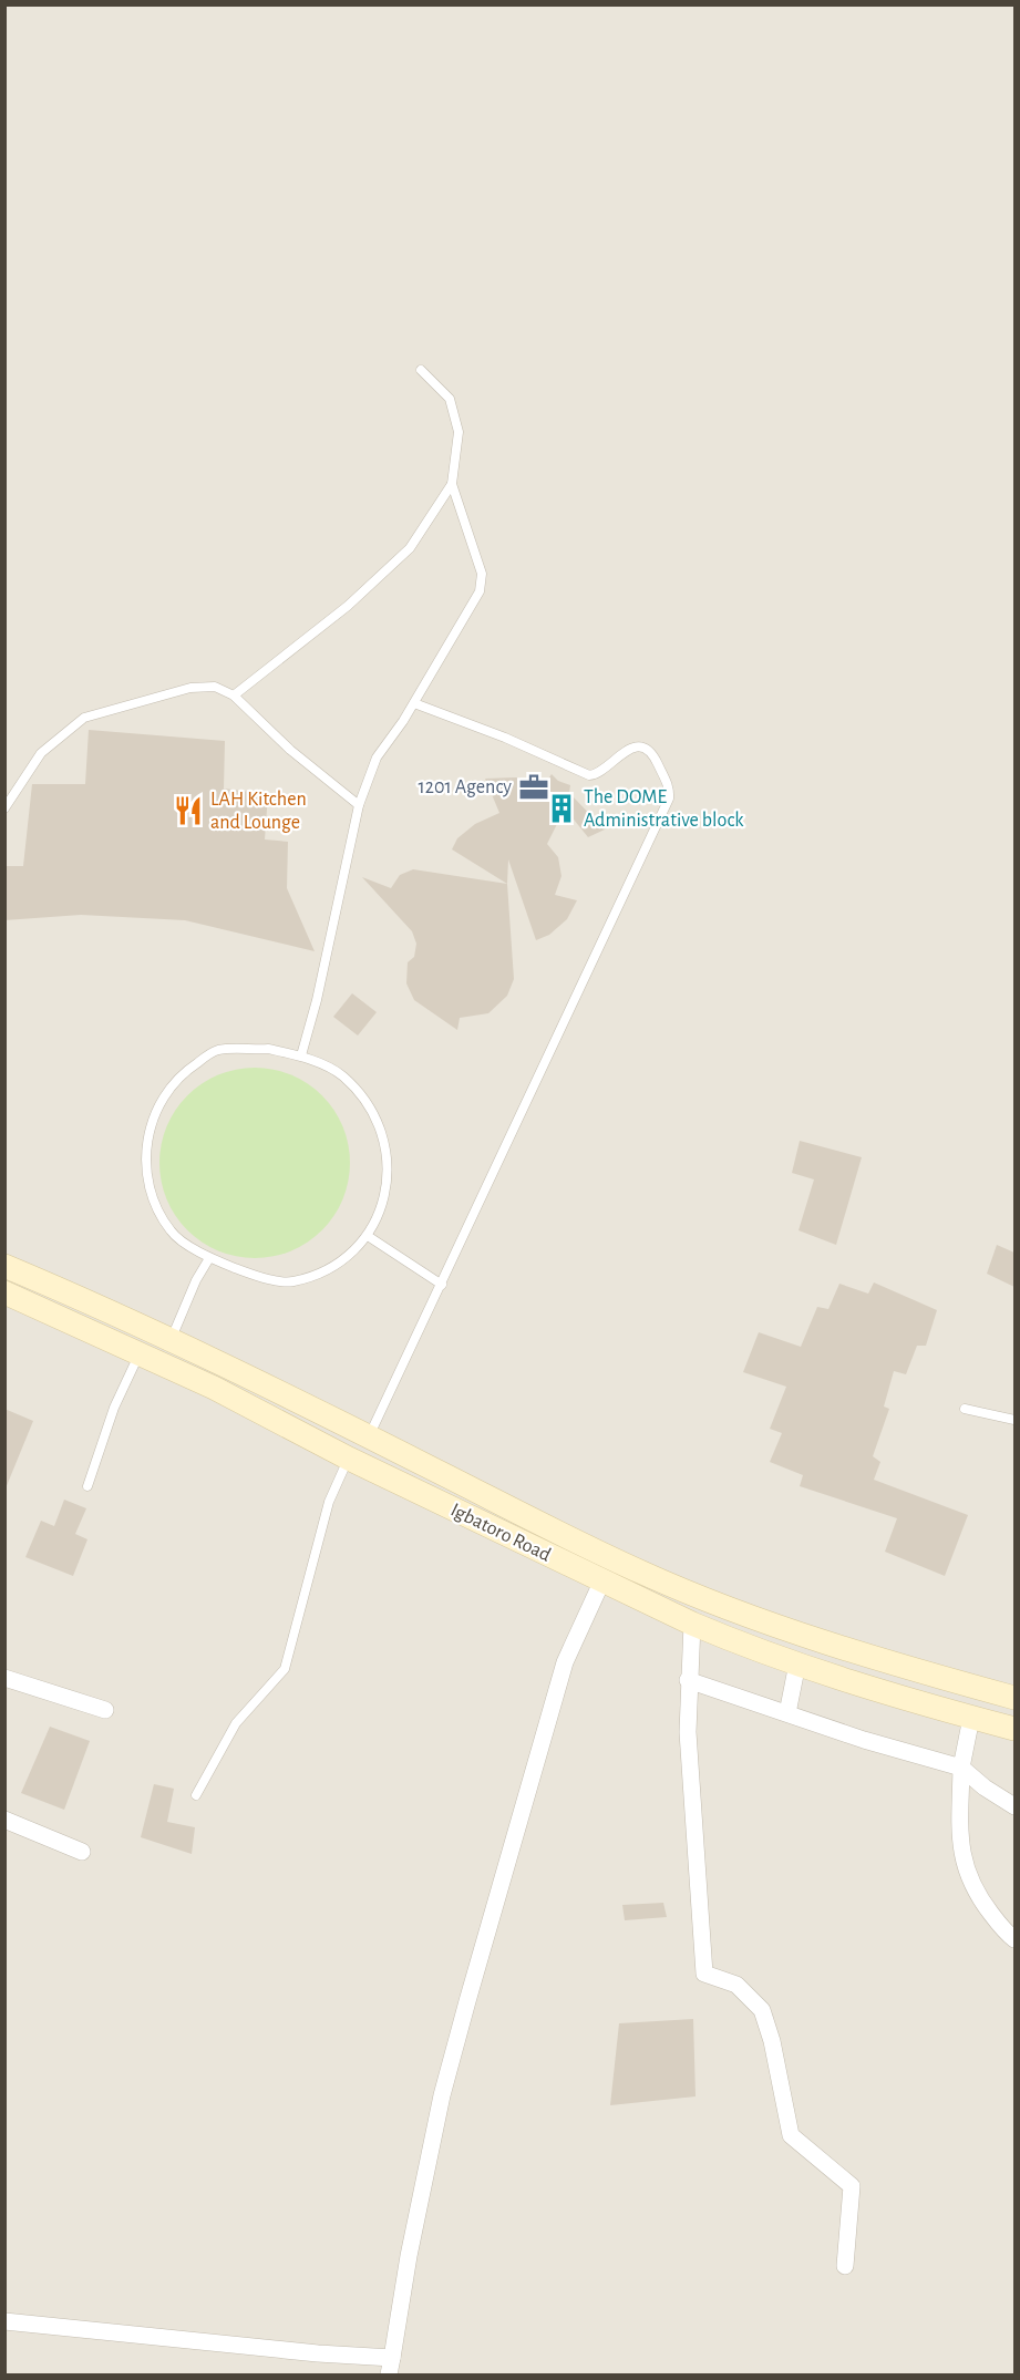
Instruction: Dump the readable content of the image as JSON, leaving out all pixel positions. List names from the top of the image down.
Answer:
{
  "streets": {
    "street": ["Igbatoro Road"]
  },
  "places": {
    "office": ["1201 Agency"],
    "building": ["The DOME Administrative block"],
    "restaurant": ["LAH Kitchen and Lounge"]
  }
}
